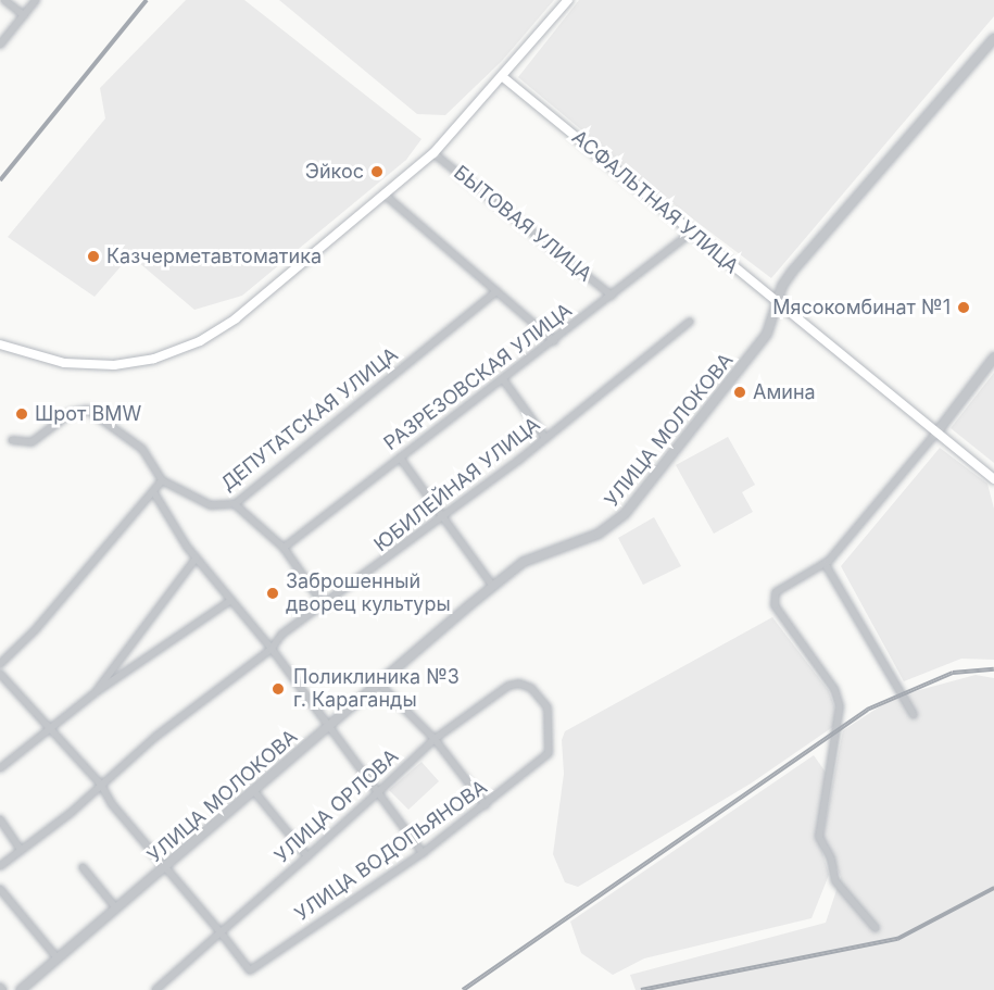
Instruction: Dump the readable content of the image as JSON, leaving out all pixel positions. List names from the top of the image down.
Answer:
{
  "streets": {
    "main road": ["АСФАЛЬТНАЯ УЛИЦА"],
    "street": [
      "БЫТОВАЯ УЛИЦА",
      "РАЗРЕЗОВСКАЯ УЛИЦА",
      "ДЕПУТАТСКАЯ УЛИЦА",
      "УЛИЦА МОЛОКОВА",
      "ЮБИЛЕЙНАЯ УЛИЦА",
      "УЛИЦА ОРЛОВА",
      "УЛИЦА ВОДОПЬЯНОВА"
    ]
  },
  "crossings": [
    ["АСФАЛЬТНАЯ УЛИЦА", "РАЗРЕЗОВСКАЯ УЛИЦА"],
    ["АСФАЛЬТНАЯ УЛИЦА", "УЛИЦА МОЛОКОВА"],
    ["БЫТОВАЯ УЛИЦА", "РАЗРЕЗОВСКАЯ УЛИЦА"],
    ["УЛИЦА ОРЛОВА", "УЛИЦА ВОДОПЬЯНОВА"]
  ],
  "places": [
    "Эйкос",
    "Казчерметавтоматика",
    "Мясокомбинат №1",
    "Амина",
    "Шрот BMW",
    "Заброшенный дворец культуры",
    "Поликлиника №3 г. Караганды"
  ]
}
